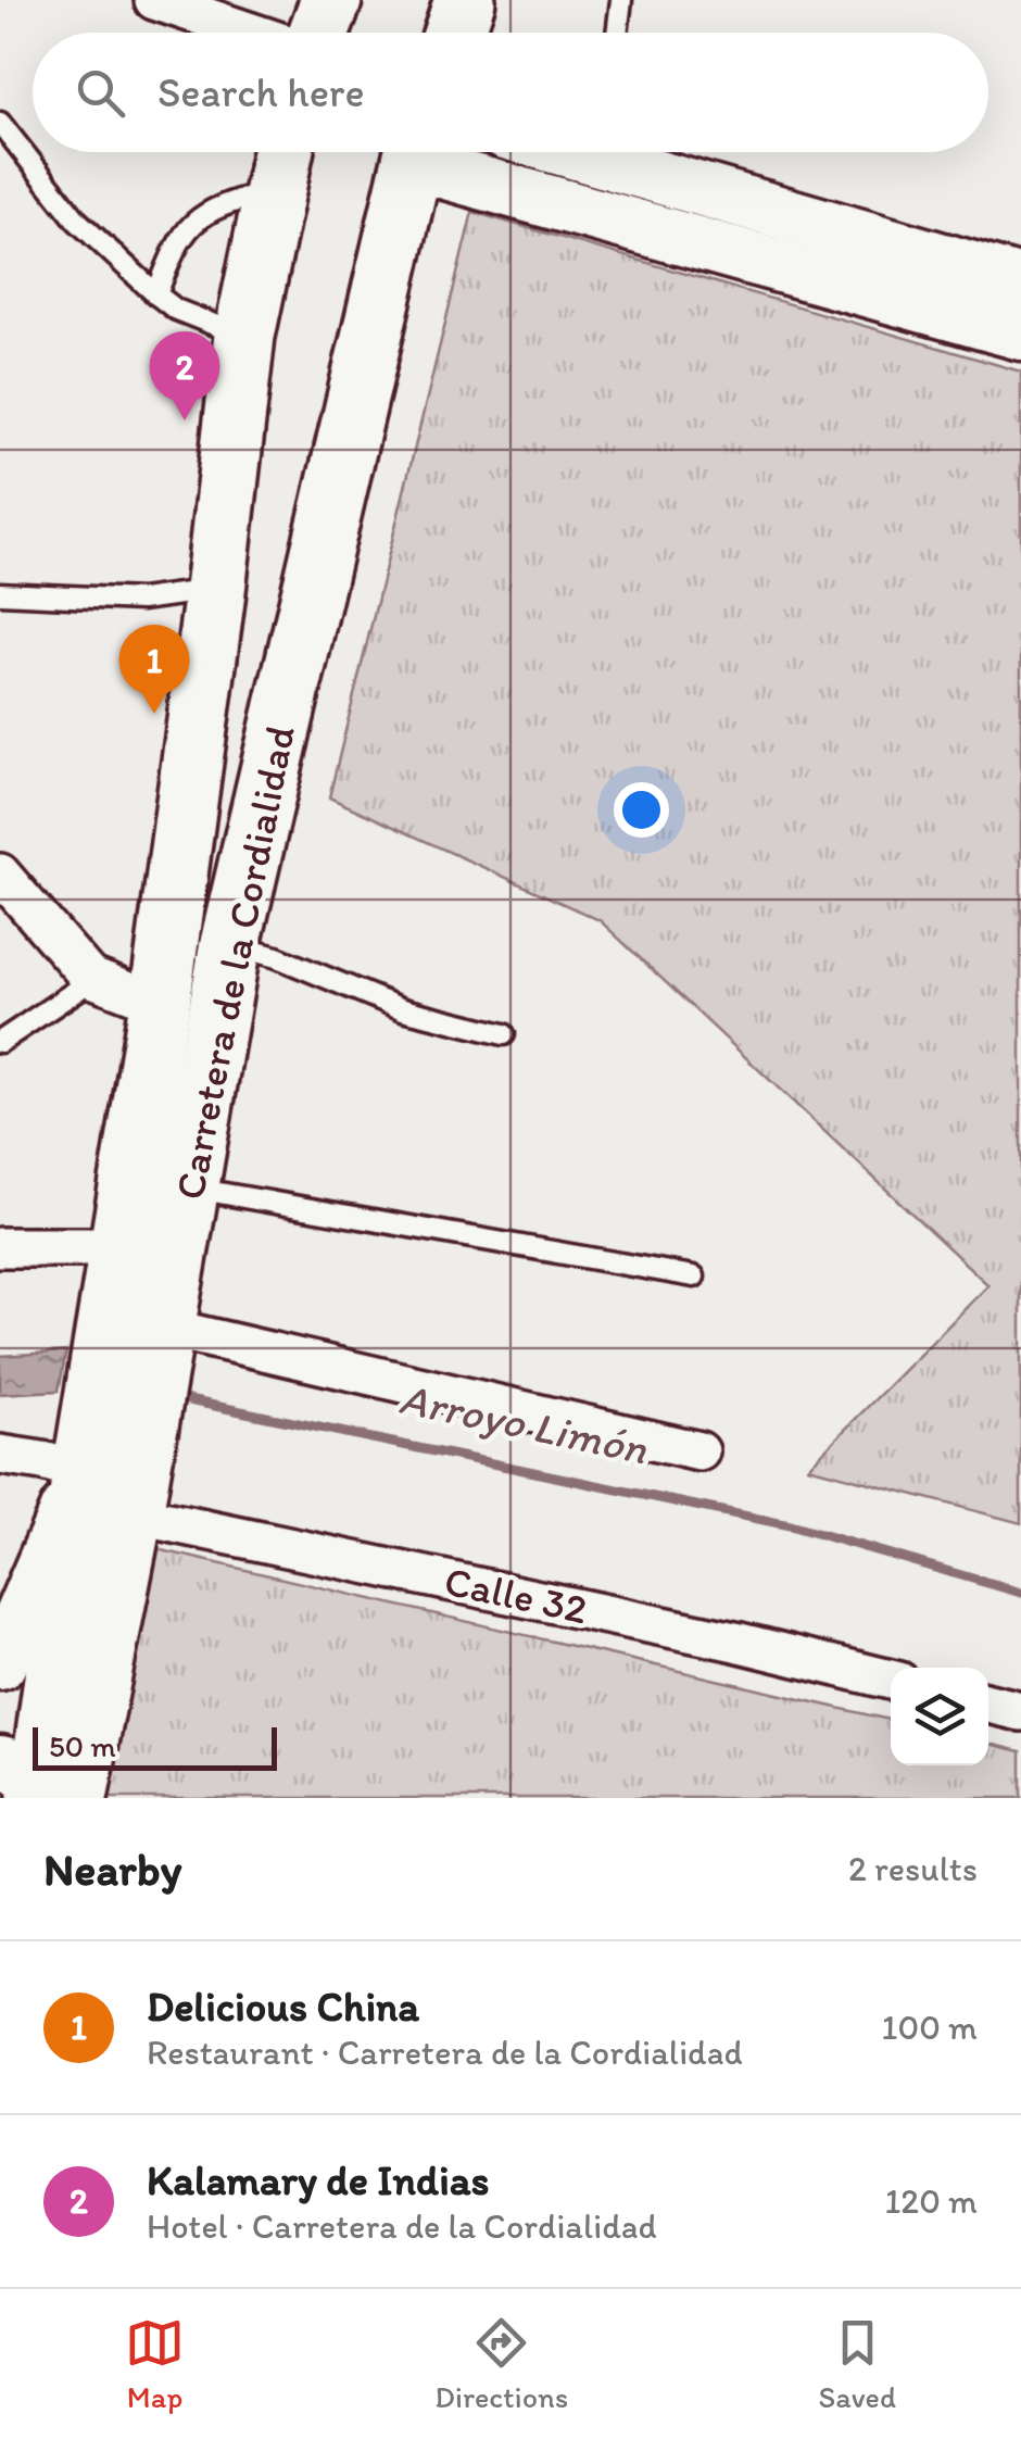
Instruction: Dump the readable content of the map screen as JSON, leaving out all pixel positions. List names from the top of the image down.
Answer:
{
  "streets": {
    "highway": ["Carretera de la Cordialidad"],
    "street": ["Calle 32"]
  },
  "crossings": [
    ["Carretera de la Cordialidad", "Calle 32"]
  ],
  "water": ["Arroyo Limón"],
  "scale_bar": "50 m",
  "page": {
    "search": "Search here",
    "pins": ["2", "1"],
    "scale": "50 m",
    "heading": ["Nearby", "2 results"],
    "list": [
      {
        "mark": "1",
        "name": "Delicious China",
        "note": "Restaurant · Carretera de la Cordialidad",
        "value": "100 m"
      },
      {
        "mark": "2",
        "name": "Kalamary de Indias",
        "note": "Hotel · Carretera de la Cordialidad",
        "value": "120 m"
      }
    ],
    "nav": ["Map", "Directions", "Saved"]
  }
}
